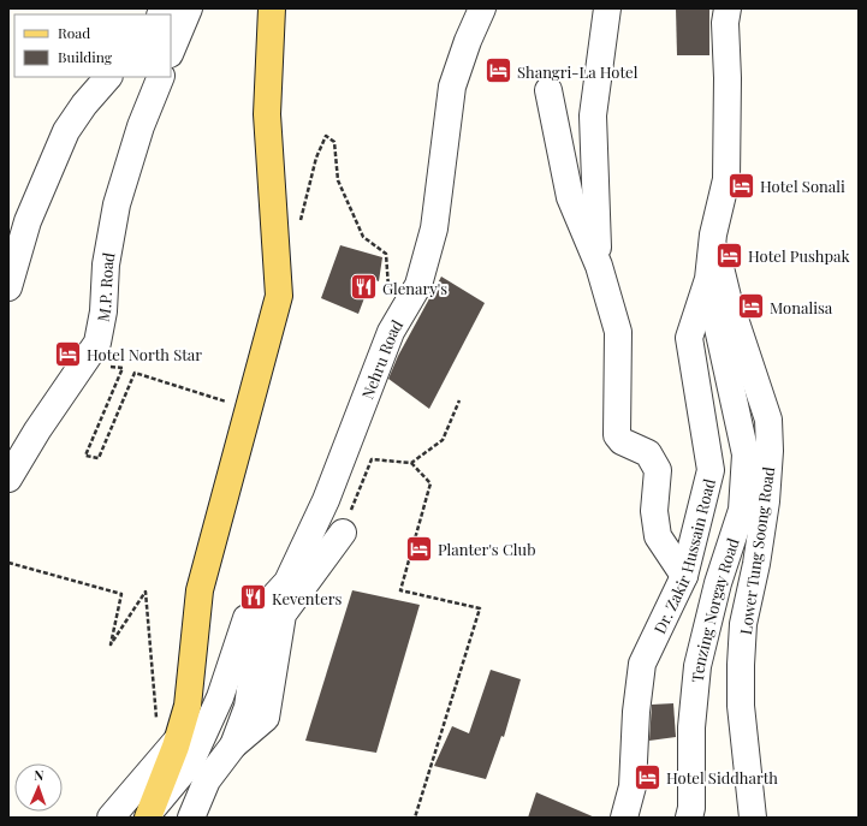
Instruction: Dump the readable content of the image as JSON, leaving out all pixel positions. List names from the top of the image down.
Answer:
{
  "streets": {
    "street": [
      "M.P. Road",
      "Nehru Road",
      "Lower Tung Soong Road",
      "Dr. Zakir Hussain Road",
      "Tenzing Norgay Road"
    ]
  },
  "crossings": [
    ["Lower Tung Soong Road", "Dr. Zakir Hussain Road"],
    ["Dr. Zakir Hussain Road", "Tenzing Norgay Road"]
  ],
  "places": {
    "hotel": [
      "Shangri-La Hotel",
      "Hotel Sonali",
      "Hotel Pushpak",
      "Monalisa",
      "Hotel North Star",
      "Planter's Club",
      "Hotel Siddharth"
    ],
    "restaurant": ["Glenary's", "Keventers"]
  },
  "legend": ["Road", "Building"],
  "north": "top"
}
